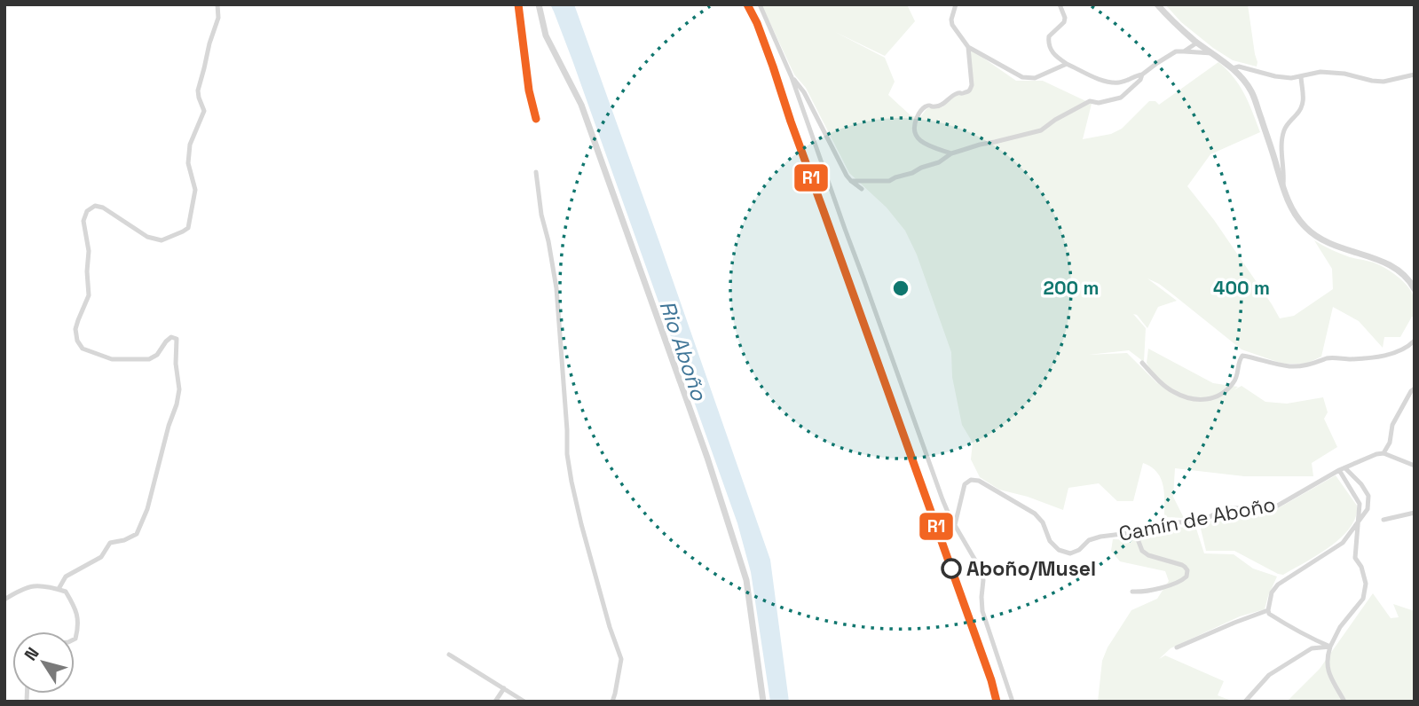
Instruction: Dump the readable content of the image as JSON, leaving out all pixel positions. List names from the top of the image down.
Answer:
{
  "streets": {
    "street": ["Camín de Aboño"]
  },
  "water": ["Rio Aboño"],
  "places": ["Aboño/Musel"],
  "lines": ["transit line R1"],
  "north": "top left",
  "rings": ["200 m", "400 m"]
}
